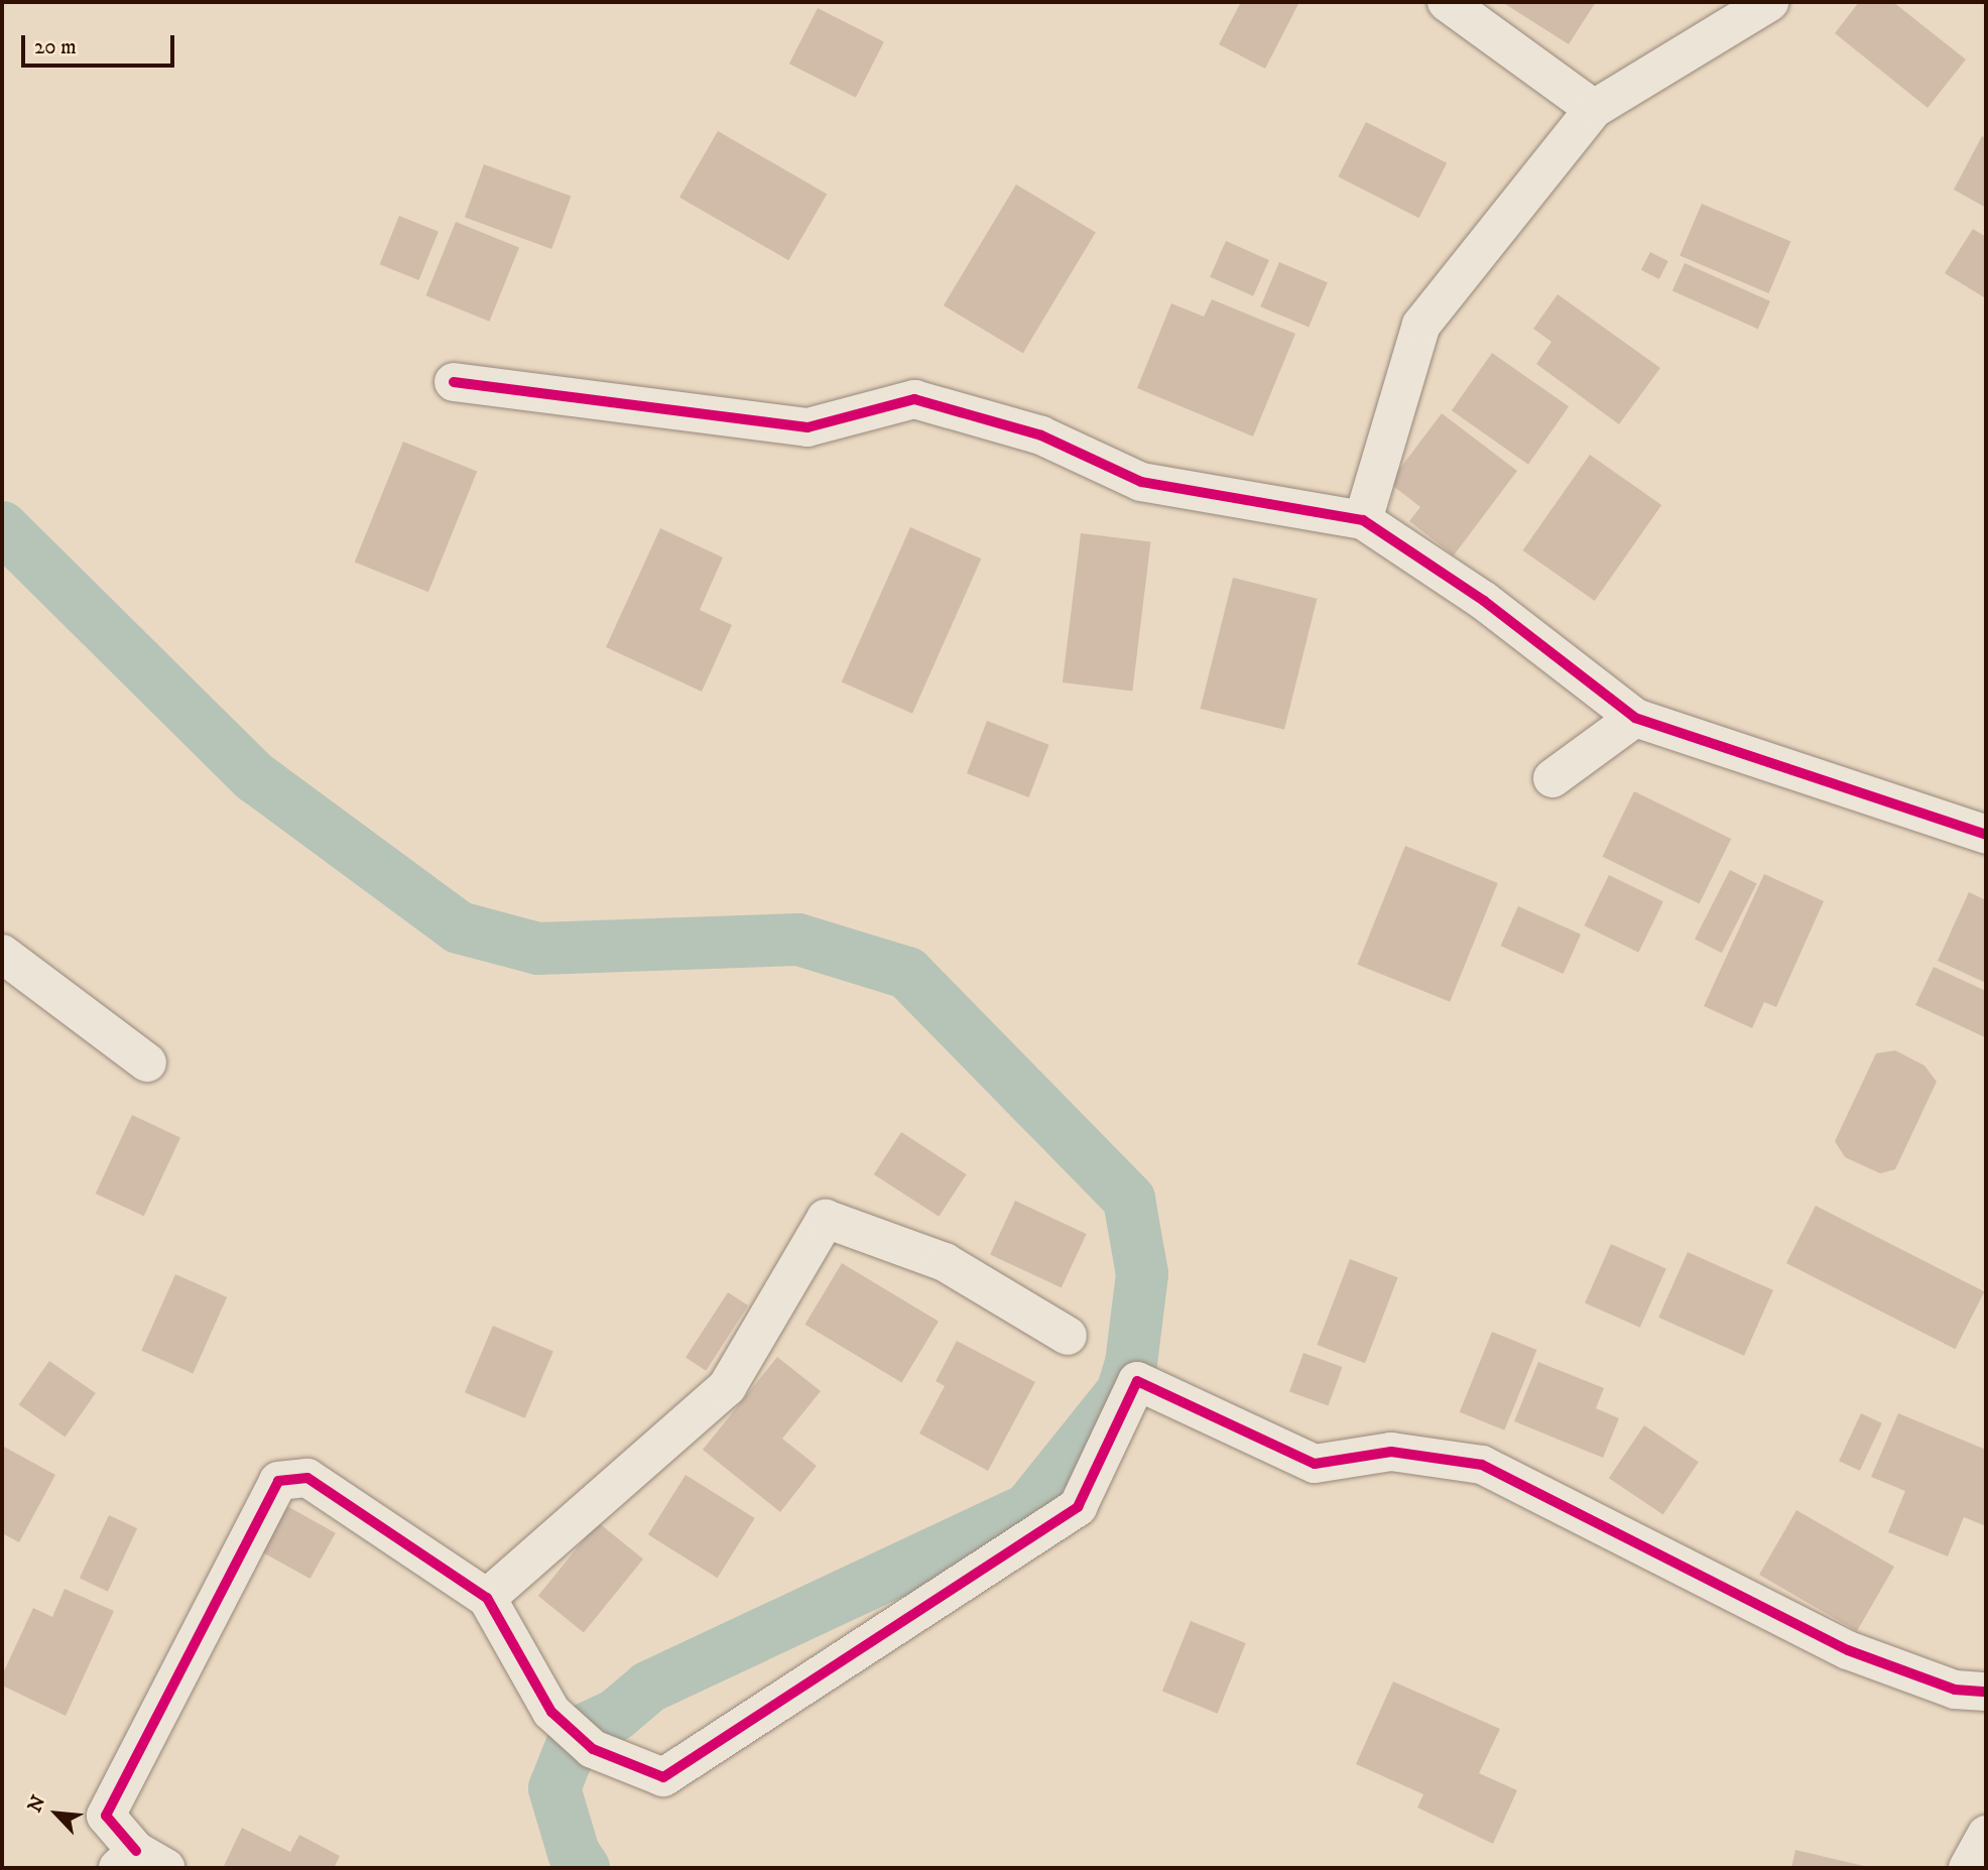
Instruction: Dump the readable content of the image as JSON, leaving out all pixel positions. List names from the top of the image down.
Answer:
{
  "scale_bar": "20 m",
  "north": "top left"
}
